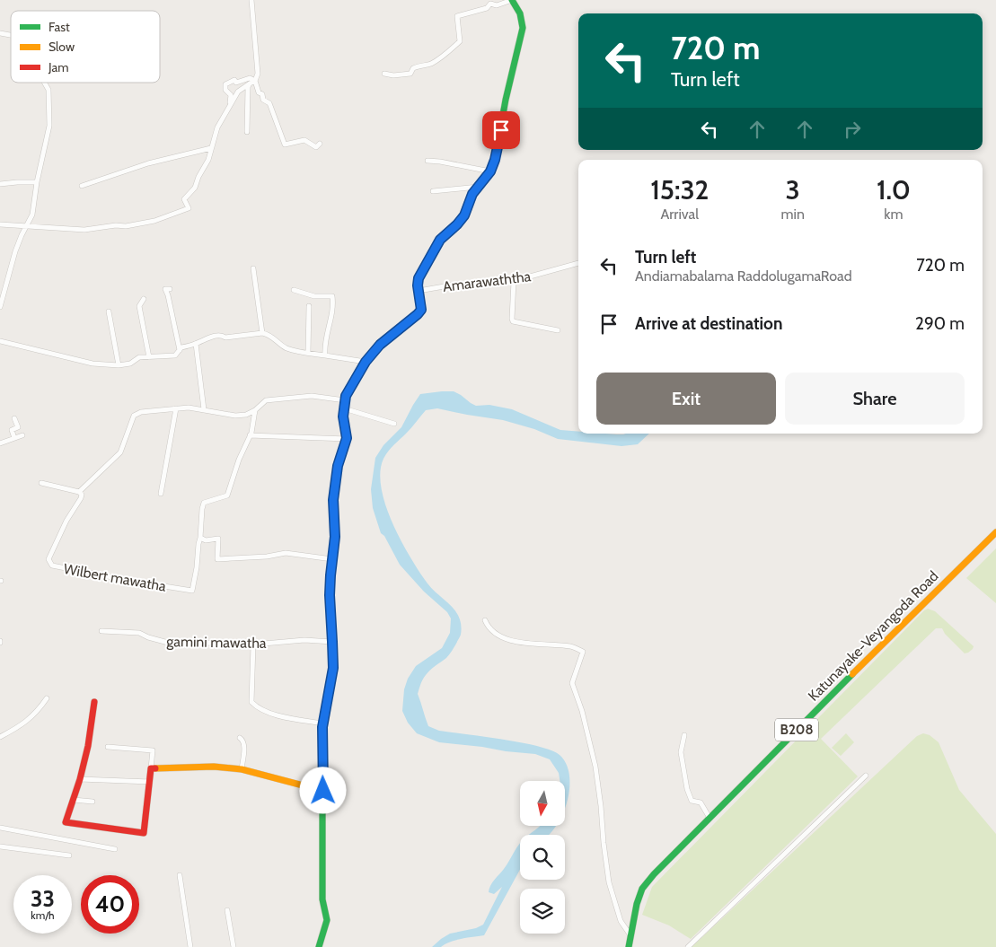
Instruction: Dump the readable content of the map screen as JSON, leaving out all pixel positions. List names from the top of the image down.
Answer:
{
  "streets": {
    "street": [
      "Amarawaththa",
      "Wilbert mawatha",
      "Katunayake-Veyangoda Road",
      "gamini mawatha",
      "B208"
    ]
  },
  "legend": ["Fast", "Slow", "Jam"],
  "north": "bottom",
  "page": {
    "turn": ["720 m", "Turn left"],
    "eta": [
      "15:32",
      "Arrival",
      "3",
      "min",
      "1.0",
      "km"
    ],
    "list": [
      {
        "name": "Turn left",
        "note": "Andiamabalama RaddolugamaRoad",
        "value": "720 m"
      },
      {
        "name": "Arrive at destination",
        "value": "290 m"
      }
    ],
    "buttons": ["Exit", "Share"],
    "speed": "33 km/h",
    "limit": "40"
  }
}
